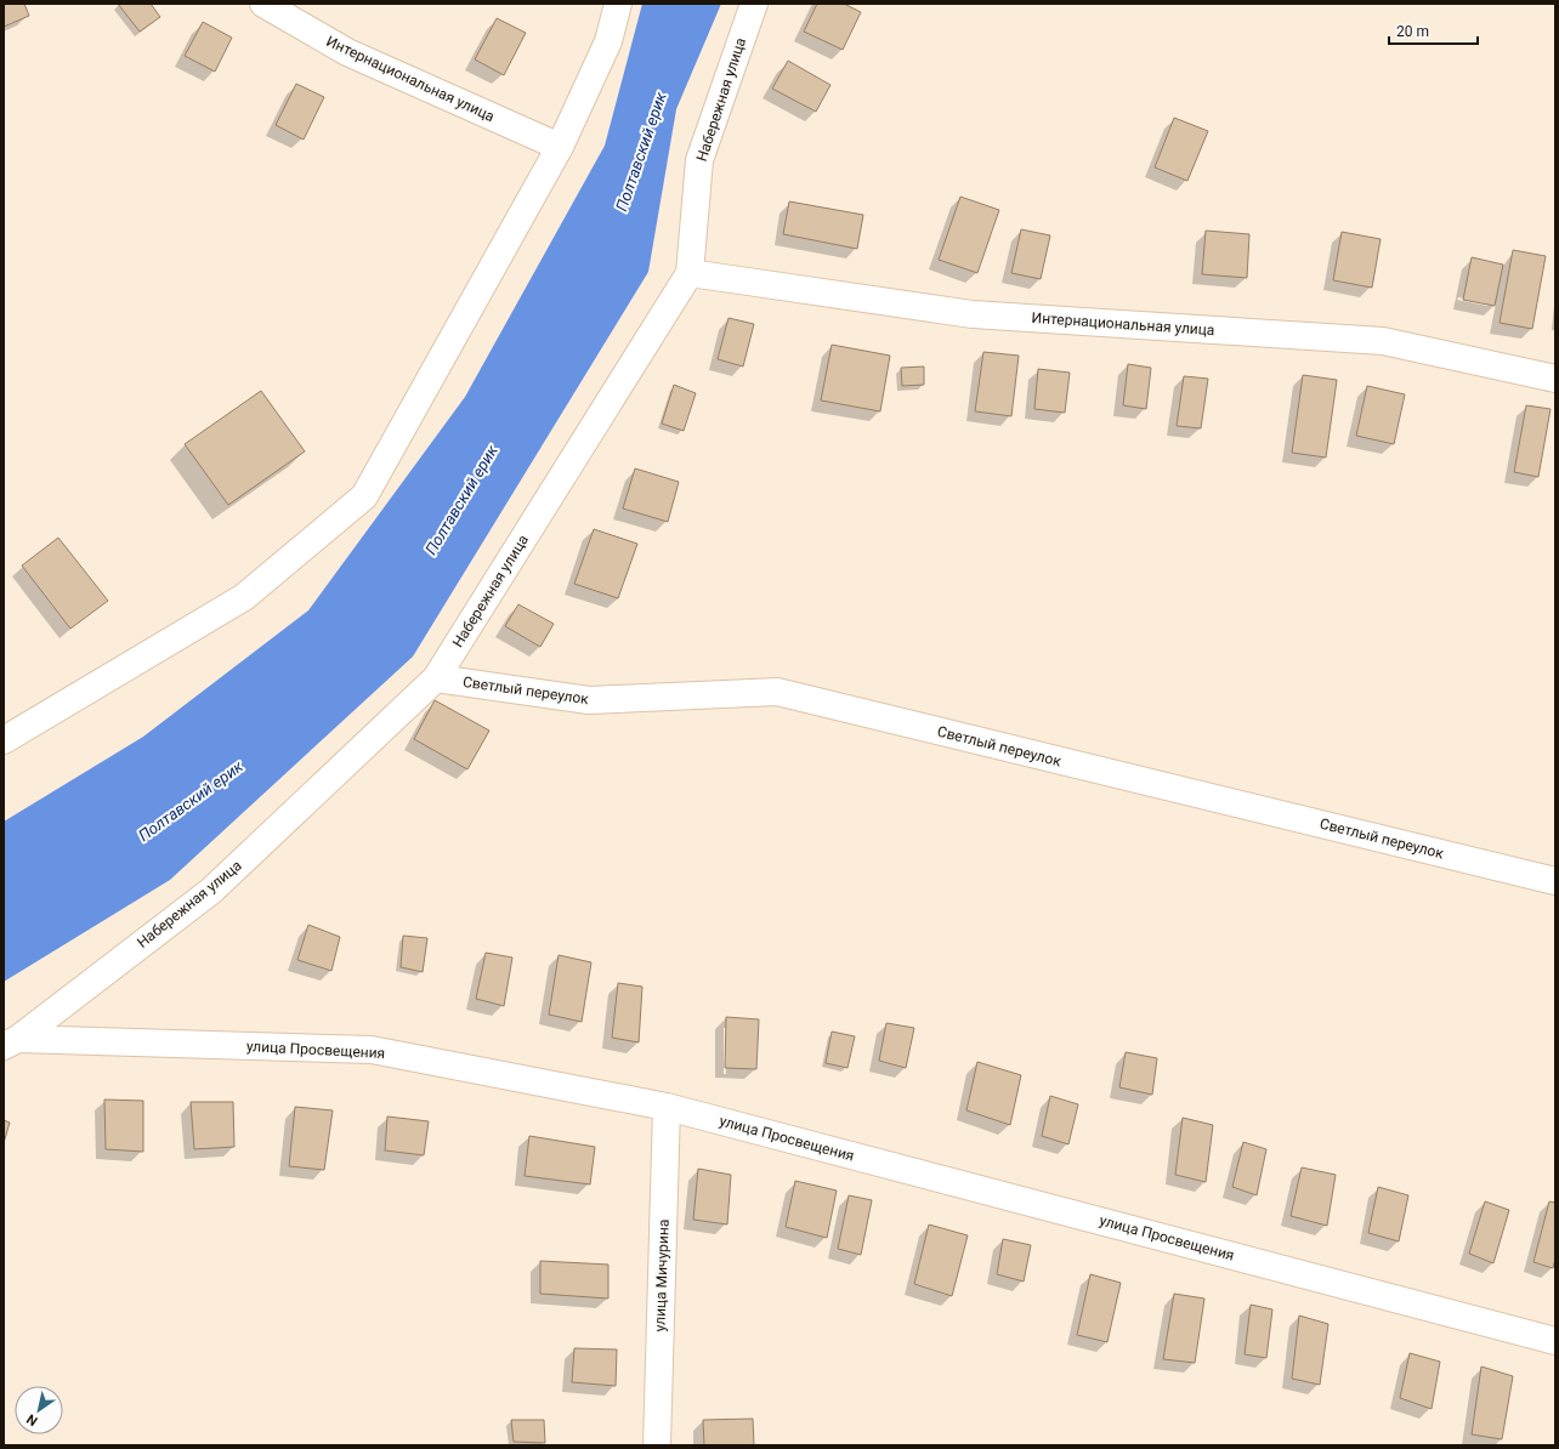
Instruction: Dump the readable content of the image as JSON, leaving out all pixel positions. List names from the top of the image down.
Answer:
{
  "streets": {
    "street": [
      "Интернациональная улица",
      "Набережная улица",
      "Светлый переулок",
      "улица Просвещения",
      "улица Мичурина"
    ]
  },
  "crossings": [
    ["Интернациональная улица", "Набережная улица"],
    ["Набережная улица", "Светлый переулок"],
    ["Набережная улица", "улица Просвещения"],
    ["улица Просвещения", "улица Мичурина"]
  ],
  "water": ["Полтавский ерик"],
  "scale_bar": "20 m",
  "north": "bottom left"
}
